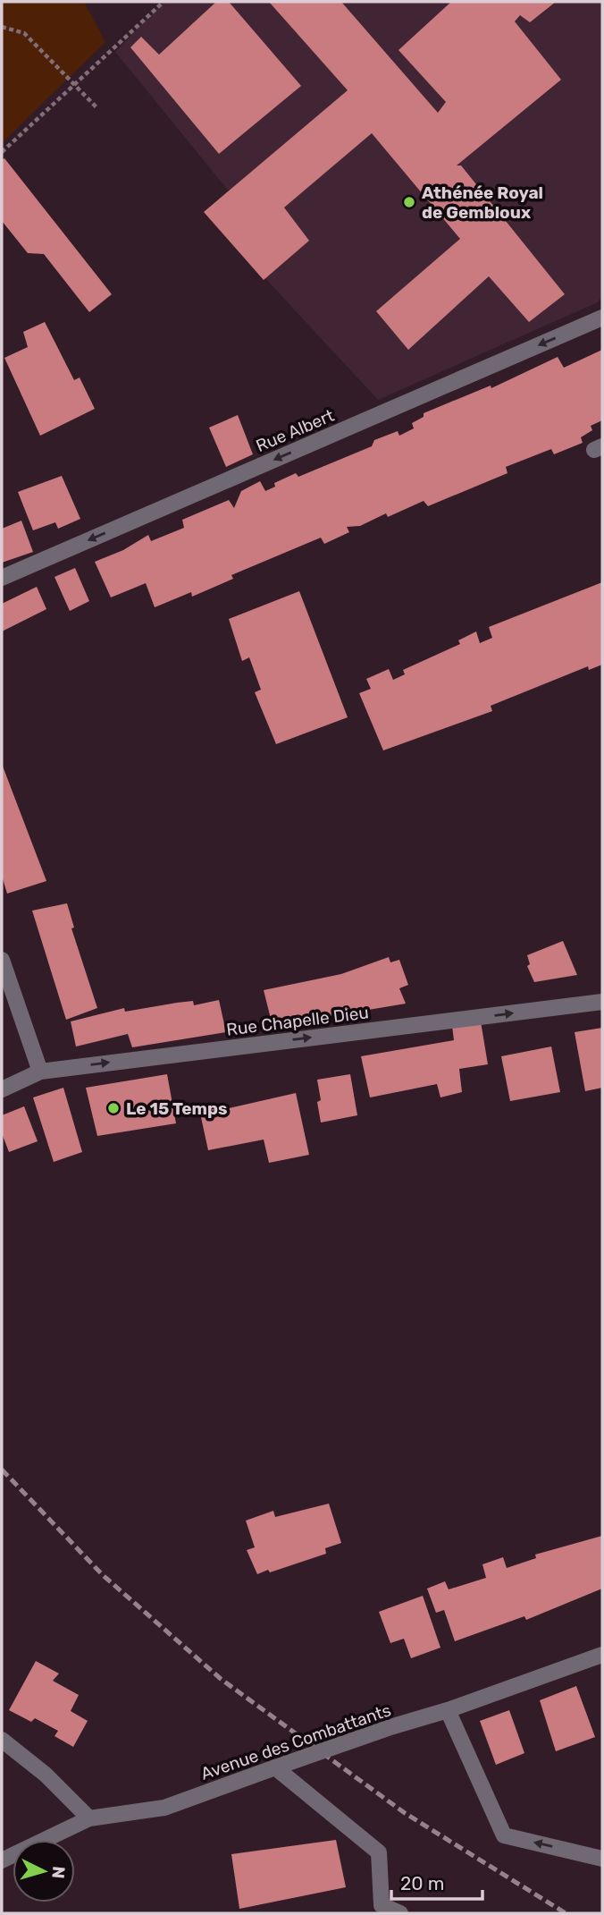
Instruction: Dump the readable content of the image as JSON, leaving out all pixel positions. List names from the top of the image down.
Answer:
{
  "streets": {
    "street": ["Rue Albert", "Rue Chapelle Dieu", "Avenue des Combattants"]
  },
  "one_way": ["Rue Albert", "Rue Chapelle Dieu"],
  "places": ["Athénée Royal de Gembloux", "Le 15 Temps"],
  "scale_bar": "20 m",
  "north": "right"
}
